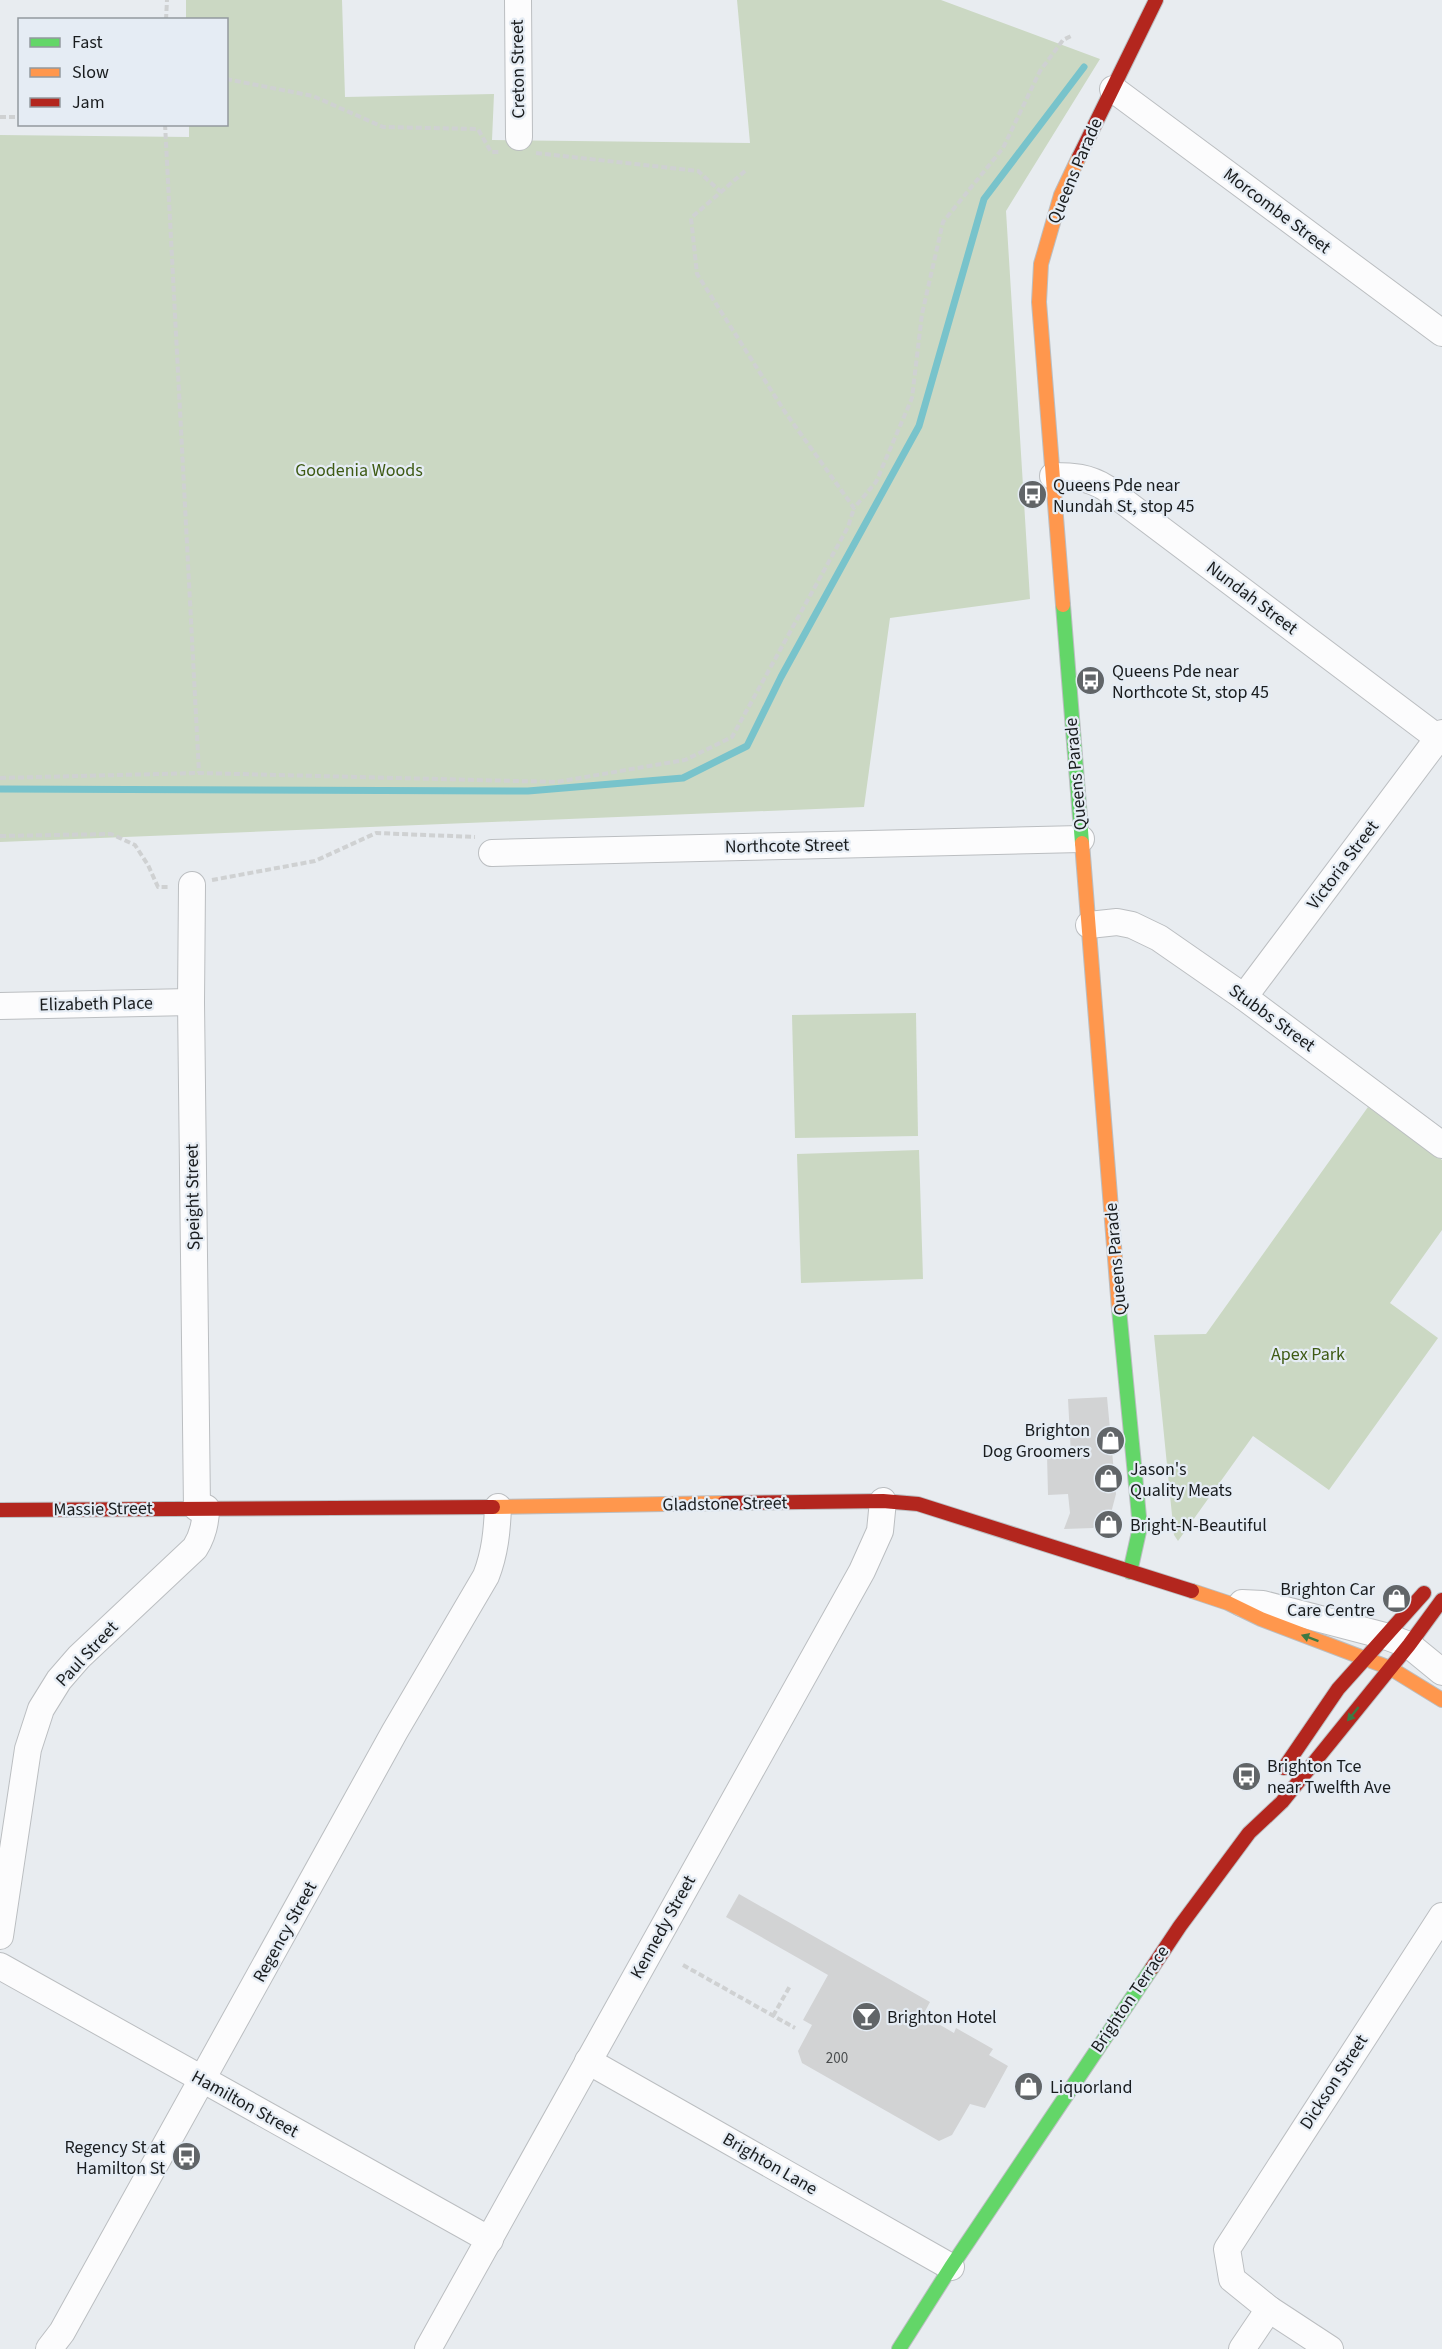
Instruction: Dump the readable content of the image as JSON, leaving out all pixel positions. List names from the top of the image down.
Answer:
{
  "streets": {
    "street": [
      "Creton Street",
      "Queens Parade",
      "Morcombe Street",
      "Nundah Street",
      "Northcote Street",
      "Victoria Street",
      "Elizabeth Place",
      "Stubbs Street",
      "Speight Street",
      "Gladstone Street",
      "Massie Street",
      "Paul Street",
      "Kennedy Street",
      "Regency Street",
      "Brighton Terrace",
      "Dickson Street",
      "Hamilton Street",
      "Brighton Lane"
    ]
  },
  "crossings": [
    ["Queens Parade", "Morcombe Street"],
    ["Queens Parade", "Nundah Street"],
    ["Queens Parade", "Northcote Street"],
    ["Queens Parade", "Stubbs Street"],
    ["Queens Parade", "Gladstone Street"],
    ["Nundah Street", "Victoria Street"],
    ["Victoria Street", "Stubbs Street"],
    ["Elizabeth Place", "Speight Street"],
    ["Speight Street", "Gladstone Street"],
    ["Speight Street", "Massie Street"],
    ["Speight Street", "Paul Street"],
    ["Gladstone Street", "Massie Street"],
    ["Gladstone Street", "Paul Street"],
    ["Gladstone Street", "Kennedy Street"],
    ["Gladstone Street", "Regency Street"],
    ["Gladstone Street", "Brighton Terrace"],
    ["Massie Street", "Paul Street"],
    ["Kennedy Street", "Hamilton Street"],
    ["Kennedy Street", "Brighton Lane"],
    ["Regency Street", "Hamilton Street"],
    ["Brighton Terrace", "Brighton Lane"]
  ],
  "parks": ["Goodenia Woods", "Apex Park"],
  "places": {
    "bus stop": [
      "Queens Pde near Nundah St, stop 45",
      "Queens Pde near Northcote St, stop 45",
      "Brighton Tce near Twelfth Ave",
      "Regency St at Hamilton St"
    ],
    "shop": [
      "Brighton Dog Groomers",
      "Jason's Quality Meats",
      "Bright-N-Beautiful",
      "Brighton Car Care Centre",
      "Liquorland"
    ],
    "bar": ["Brighton Hotel"]
  },
  "house_numbers": ["200"],
  "legend": ["Fast", "Slow", "Jam"]
}
